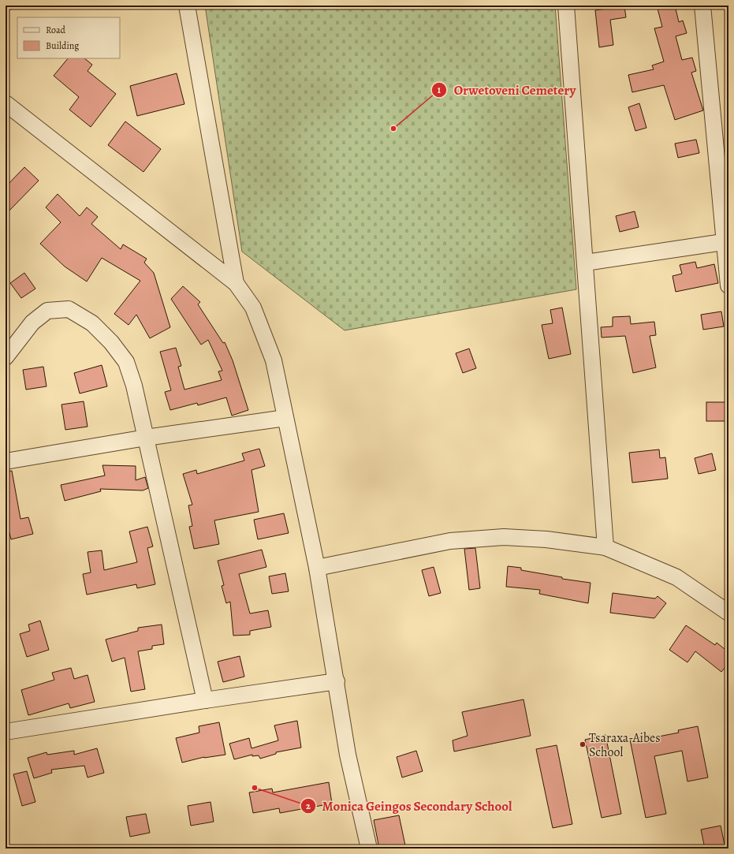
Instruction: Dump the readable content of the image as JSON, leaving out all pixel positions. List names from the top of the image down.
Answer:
{
  "places": ["Orwetoveni Cemetery", "Tsaraxa-Aibes School", "Monica Geingos Secondary School"],
  "legend": ["Road", "Building"]
}
